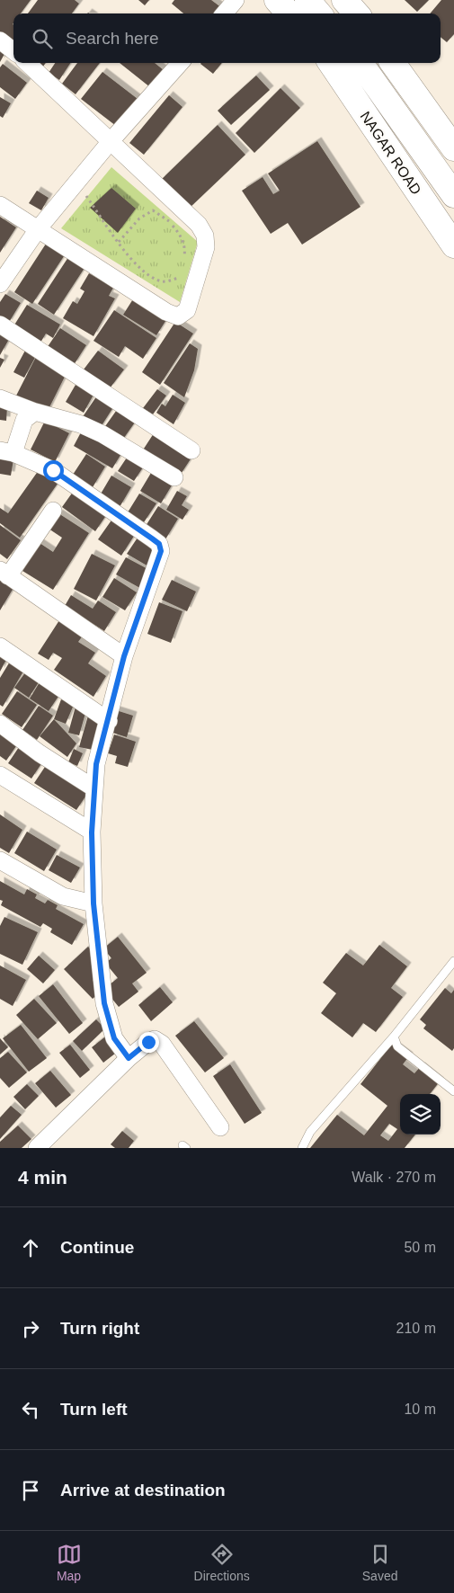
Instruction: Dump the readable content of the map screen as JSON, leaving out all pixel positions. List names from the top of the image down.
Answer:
{
  "streets": {
    "highway": ["NAGAR ROAD"]
  },
  "page": {
    "search": "Search here",
    "heading": ["4 min", "Walk · 270 m"],
    "list": [
      ["Continue", "50 m"],
      ["Turn right", "210 m"],
      ["Turn left", "10 m"],
      "Arrive at destination"
    ],
    "nav": ["Map", "Directions", "Saved"]
  }
}
